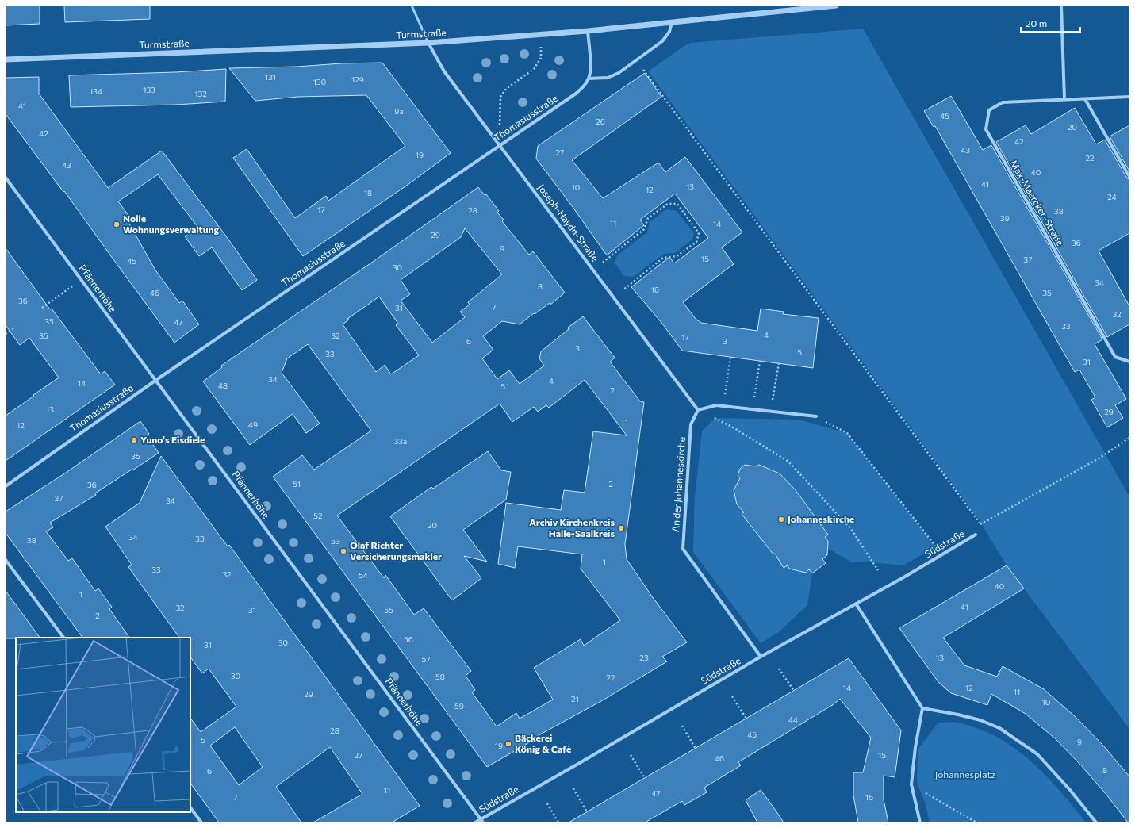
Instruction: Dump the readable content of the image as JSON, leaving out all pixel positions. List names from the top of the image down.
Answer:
{
  "streets": {
    "street": [
      "Turmstraße",
      "Thomasiusstraße",
      "Max-Maercker-Straße",
      "Joseph-Haydn-Straße",
      "Pfännerhöhe",
      "An der Johanneskirche",
      "Südstraße"
    ]
  },
  "crossings": [
    ["Turmstraße", "Joseph-Haydn-Straße"],
    ["Thomasiusstraße", "Joseph-Haydn-Straße"],
    ["Thomasiusstraße", "Pfännerhöhe"],
    ["Joseph-Haydn-Straße", "An der Johanneskirche"],
    ["Pfännerhöhe", "Südstraße"],
    ["An der Johanneskirche", "Südstraße"]
  ],
  "parks": ["Johannesplatz"],
  "places": [
    "Nolle Wohnungsverwaltung",
    "Yuno's Eisdiele",
    "Johanneskirche",
    "Archiv Kirchenkreis Halle-Saalkreis",
    "Olaf Richter Versicherungsmakler",
    "Bäckerei König & Café"
  ],
  "house_numbers": [
    "131",
    "129",
    "130",
    "133",
    "134",
    "132",
    "41",
    "9a",
    "45",
    "26",
    "20",
    "42",
    "42",
    "43",
    "27",
    "19",
    "22",
    "43",
    "40",
    "41",
    "13",
    "10",
    "12",
    "18",
    "24",
    "17",
    "28",
    "38",
    "39",
    "11",
    "14",
    "29",
    "36",
    "9",
    "15",
    "37",
    "45",
    "30",
    "34",
    "8",
    "16",
    "46",
    "35",
    "36",
    "7",
    "31",
    "32",
    "35",
    "47",
    "33",
    "4",
    "35",
    "32",
    "17",
    "6",
    "3",
    "3",
    "5",
    "33",
    "31",
    "34",
    "4",
    "14",
    "48",
    "5",
    "2",
    "13",
    "29",
    "1",
    "49",
    "12",
    "33a",
    "35",
    "51",
    "2",
    "36",
    "37",
    "34",
    "52",
    "20",
    "34",
    "33",
    "38",
    "53",
    "1",
    "33",
    "32",
    "54",
    "40",
    "1",
    "41",
    "32",
    "31",
    "55",
    "2",
    "56",
    "30",
    "31",
    "23",
    "13",
    "57",
    "30",
    "58",
    "22",
    "14",
    "12",
    "11",
    "29",
    "21",
    "10",
    "59",
    "44",
    "28",
    "45",
    "5",
    "9",
    "19",
    "27",
    "15",
    "46",
    "8",
    "6",
    "11",
    "47",
    "7",
    "16"
  ],
  "scale_bar": "20 m"
}
